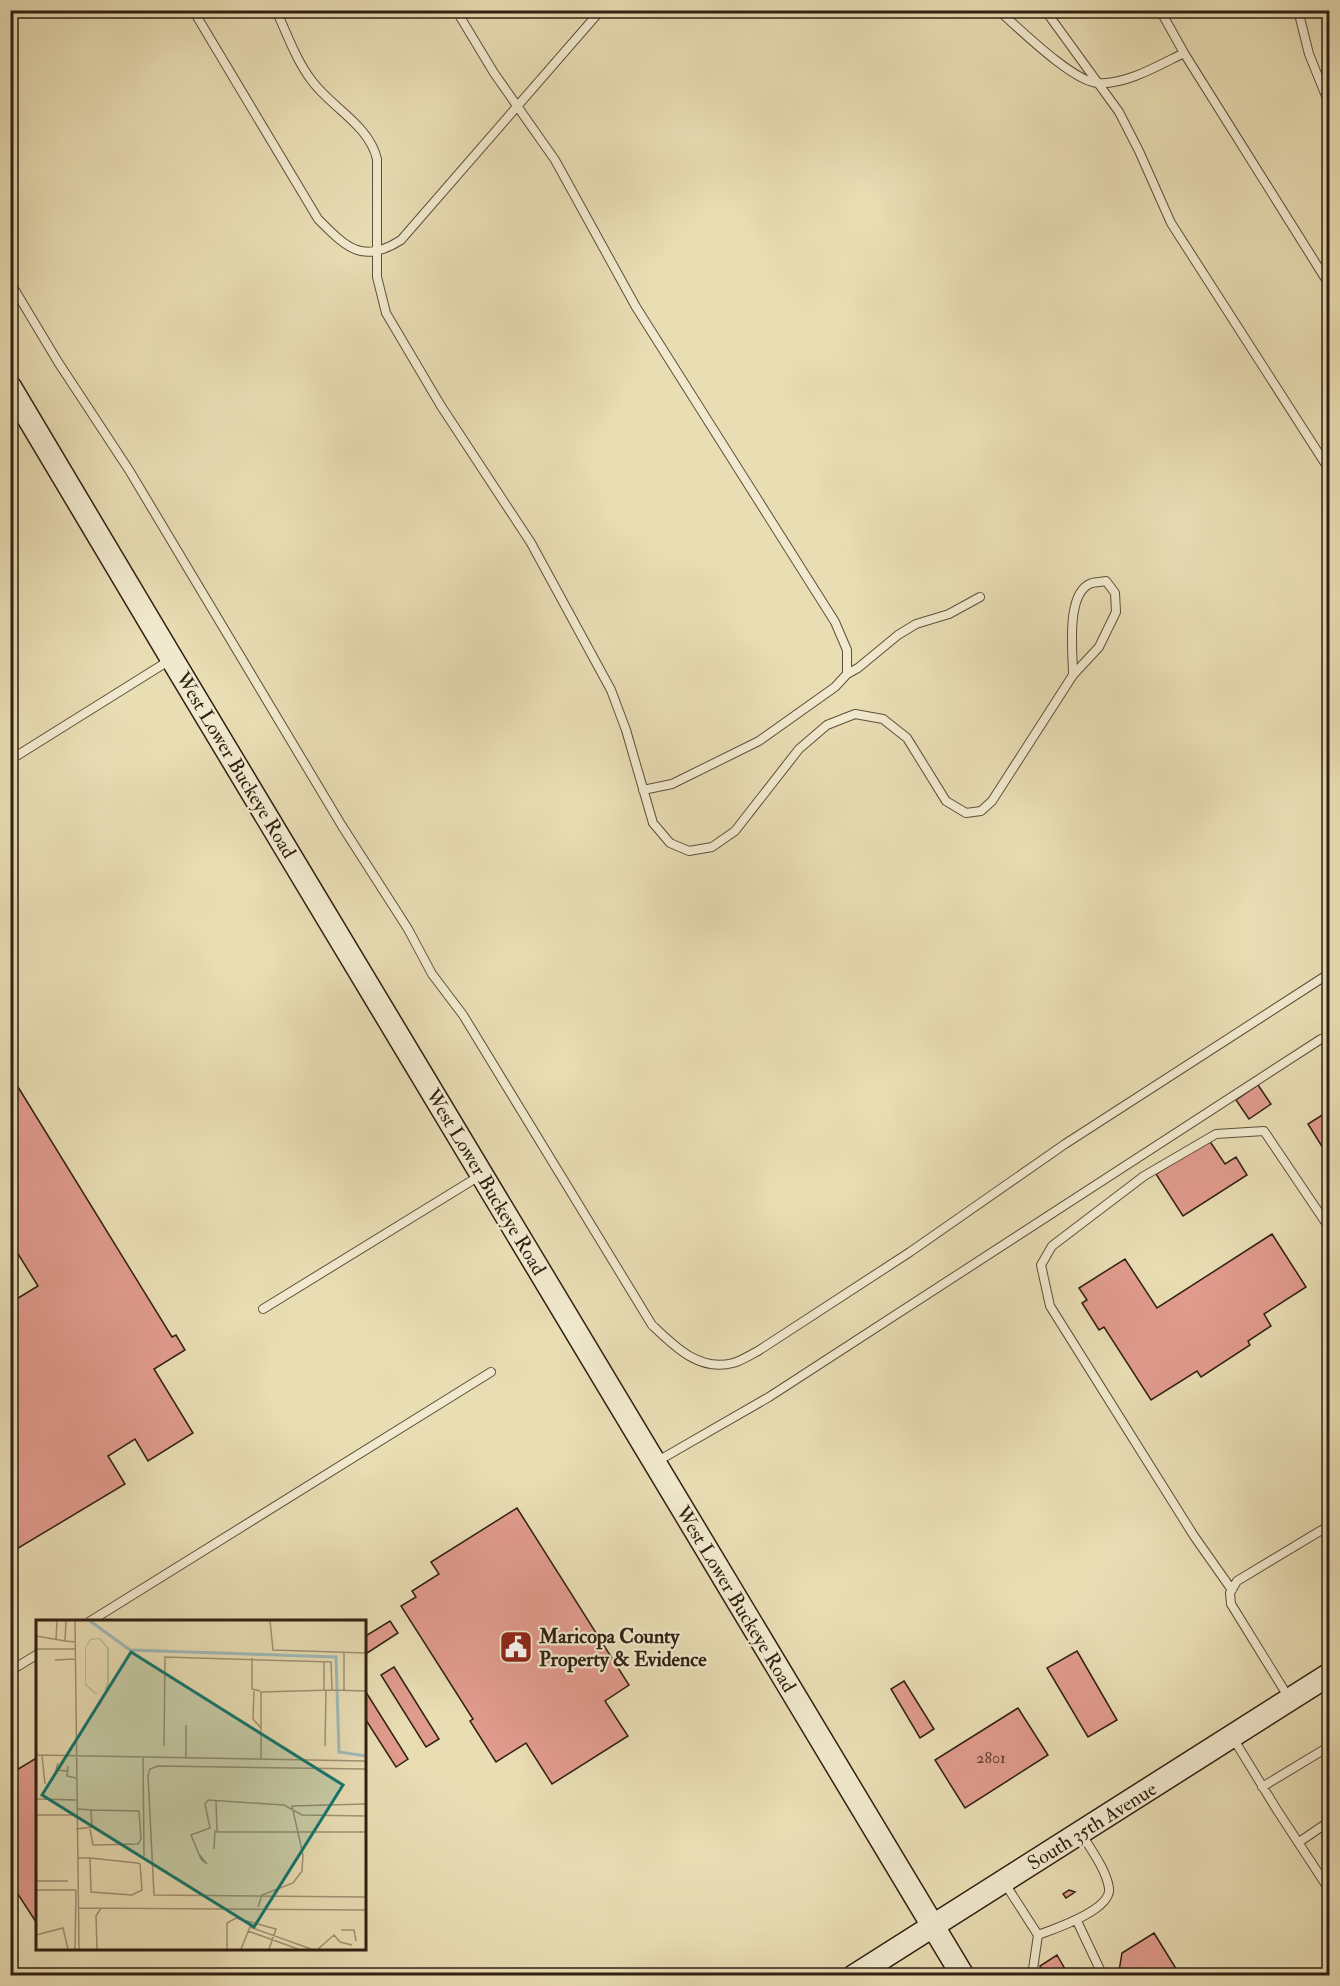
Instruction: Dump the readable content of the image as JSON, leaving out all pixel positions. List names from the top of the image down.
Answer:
{
  "streets": {
    "main road": ["West Lower Buckeye Road", "South 35th Avenue"]
  },
  "crossings": [
    ["West Lower Buckeye Road", "South 35th Avenue"]
  ],
  "places": {
    "public building": ["Maricopa County Property & Evidence"]
  },
  "house_numbers": ["2801"]
}
